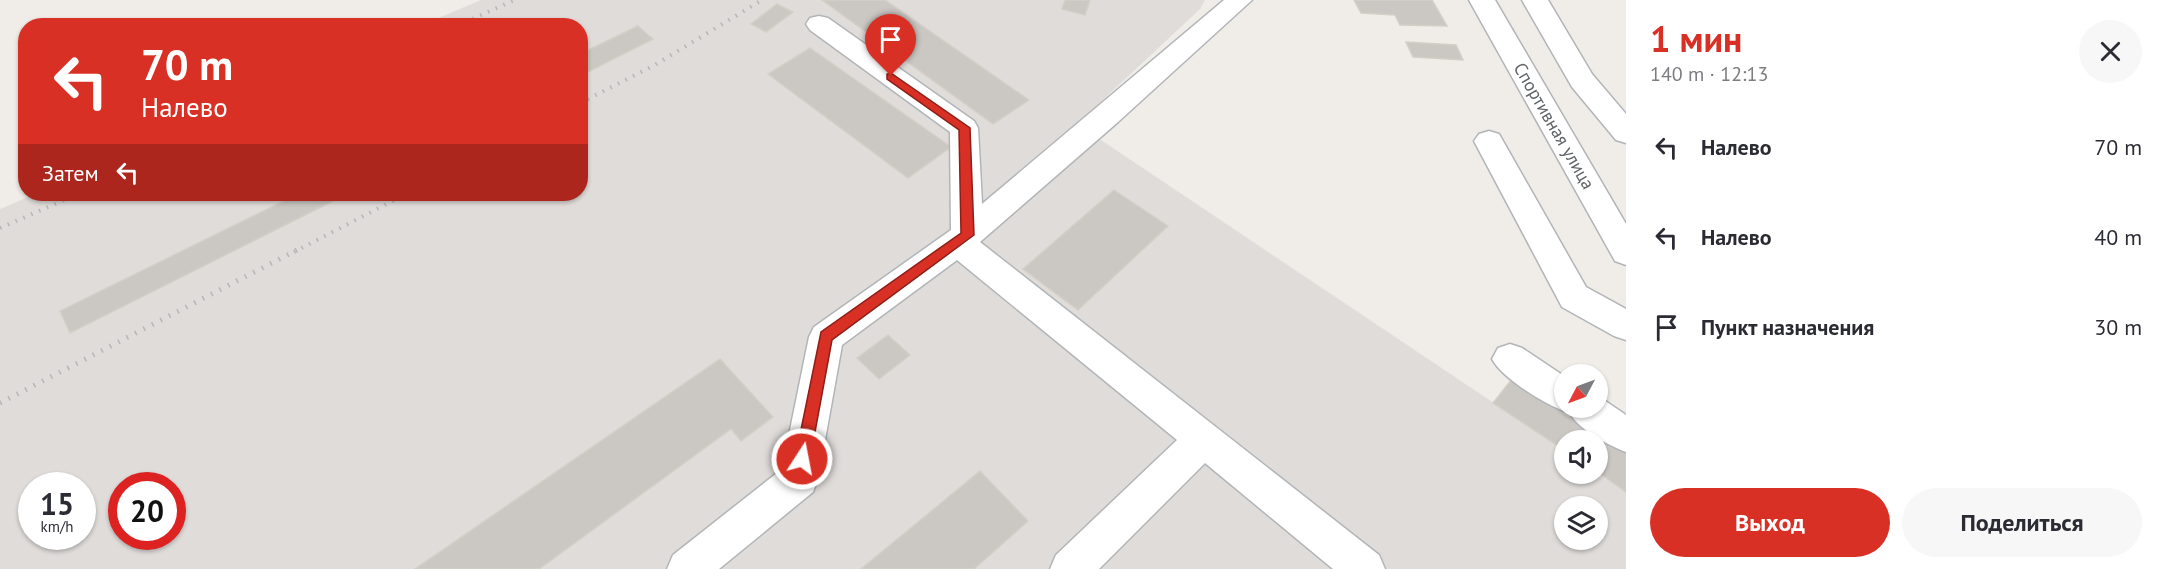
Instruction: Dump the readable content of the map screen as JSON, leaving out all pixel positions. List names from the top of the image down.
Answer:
{
  "streets": {
    "street": ["Спортивная улица"]
  },
  "north": "bottom left",
  "page": {
    "heading": ["1 мин", "140 m · 12:13"],
    "turn": ["70 m", "Налево"],
    "list": [
      {
        "name": "Налево",
        "value": "70 m"
      },
      {
        "name": "Налево",
        "value": "40 m"
      },
      {
        "name": "Пункт назначения",
        "value": "30 m"
      }
    ],
    "then": "Затем",
    "speed": "15 km/h",
    "limit": "20",
    "buttons": ["Выход", "Поделиться"]
  }
}
